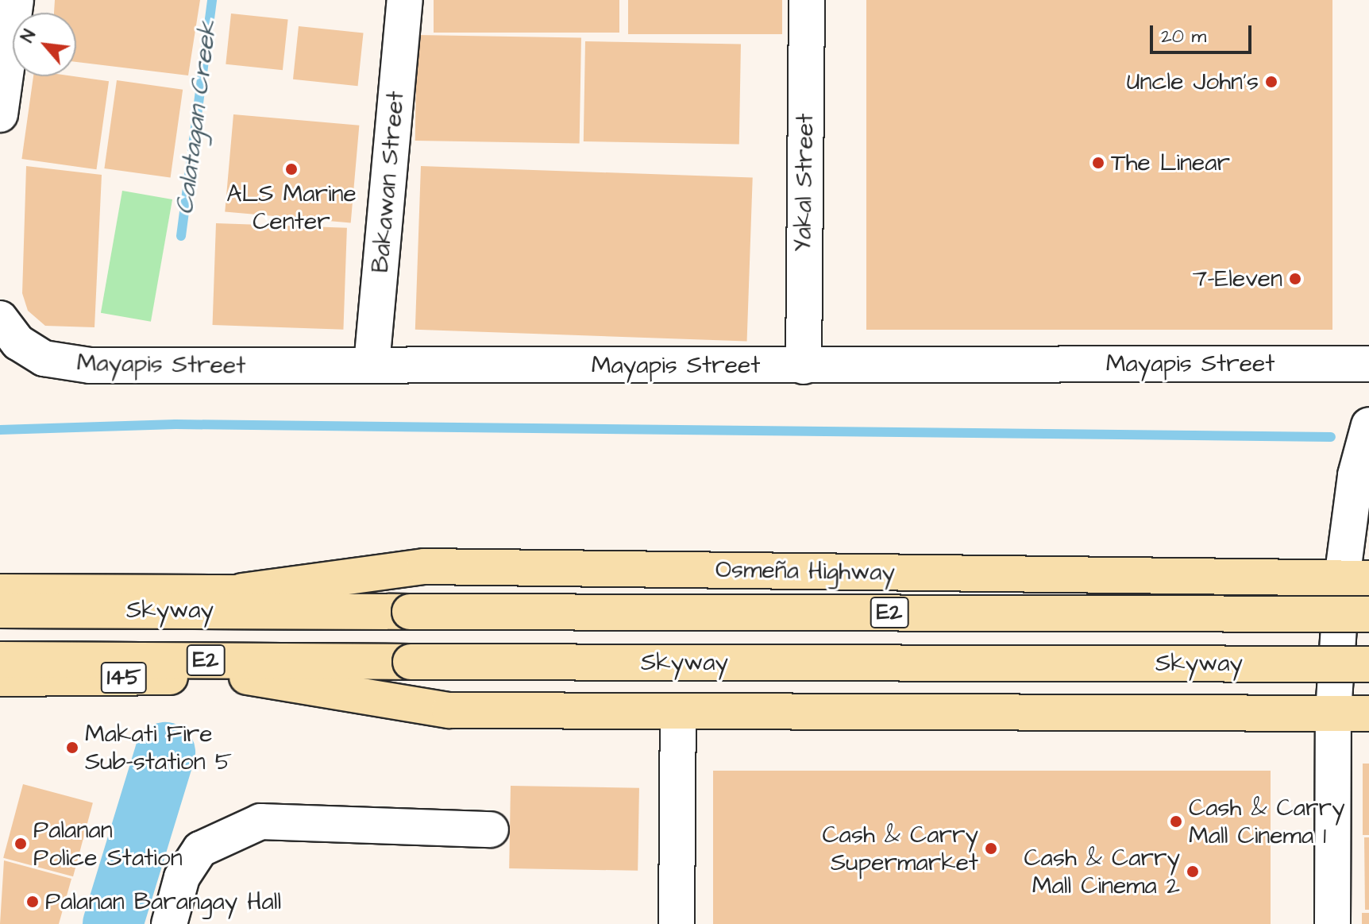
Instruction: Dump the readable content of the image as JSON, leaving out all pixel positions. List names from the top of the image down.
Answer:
{
  "streets": {
    "main road": [
      "Osmeña Highway",
      "Skyway",
      "E2",
      "145"
    ],
    "street": ["Bakawan Street", "Yakal Street", "Mayapis Street"]
  },
  "crossings": [
    ["Bakawan Street", "Mayapis Street"],
    ["Yakal Street", "Mayapis Street"]
  ],
  "water": ["Calatagan Creek"],
  "places": [
    "Uncle John's",
    "The Linear",
    "ALS Marine Center",
    "7-Eleven",
    "Makati Fire Sub-station 5",
    "Cash & Carry Mall Cinema 1",
    "Palanan Police Station",
    "Cash & Carry Supermarket",
    "Cash & Carry Mall Cinema 2",
    "Palanan Barangay Hall"
  ],
  "scale_bar": "20 m",
  "north": "top left"
}
